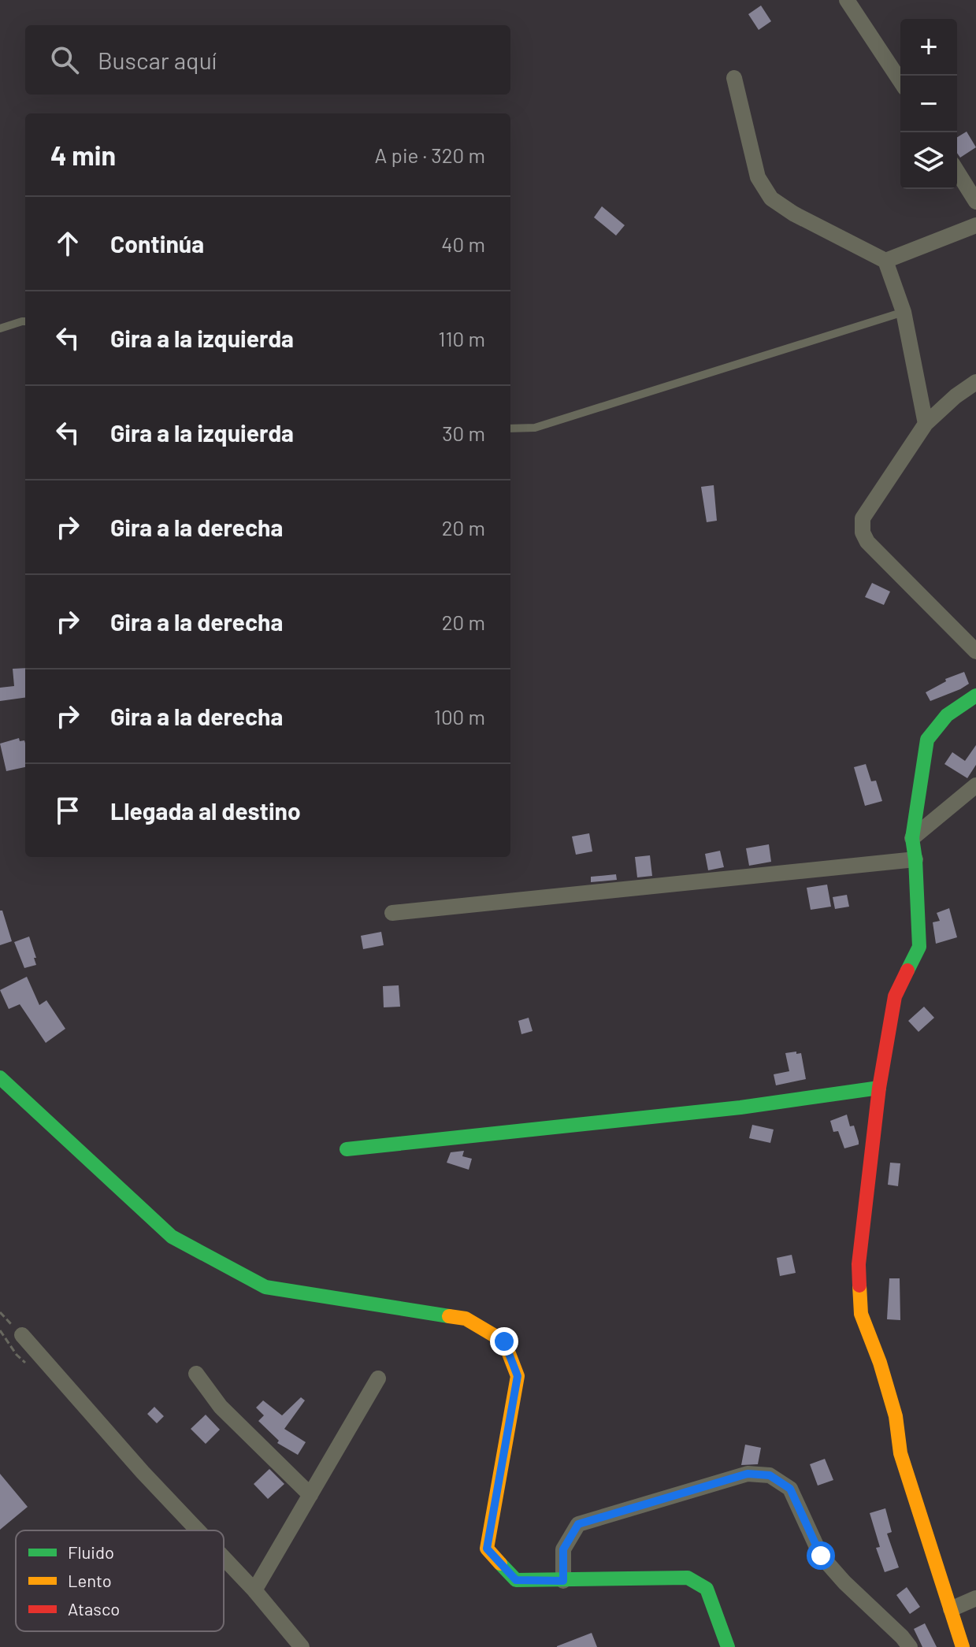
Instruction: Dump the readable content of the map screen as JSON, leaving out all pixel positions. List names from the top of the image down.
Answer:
{
  "legend": ["Fluido", "Lento", "Atasco"],
  "page": {
    "map_buttons": ["+", "−"],
    "search": "Buscar aquí",
    "heading": ["4 min", "A pie · 320 m"],
    "list": [
      ["Continúa", "40 m"],
      ["Gira a la izquierda", "110 m"],
      ["Gira a la izquierda", "30 m"],
      ["Gira a la derecha", "20 m"],
      ["Gira a la derecha", "20 m"],
      ["Gira a la derecha", "100 m"],
      "Llegada al destino"
    ]
  }
}
